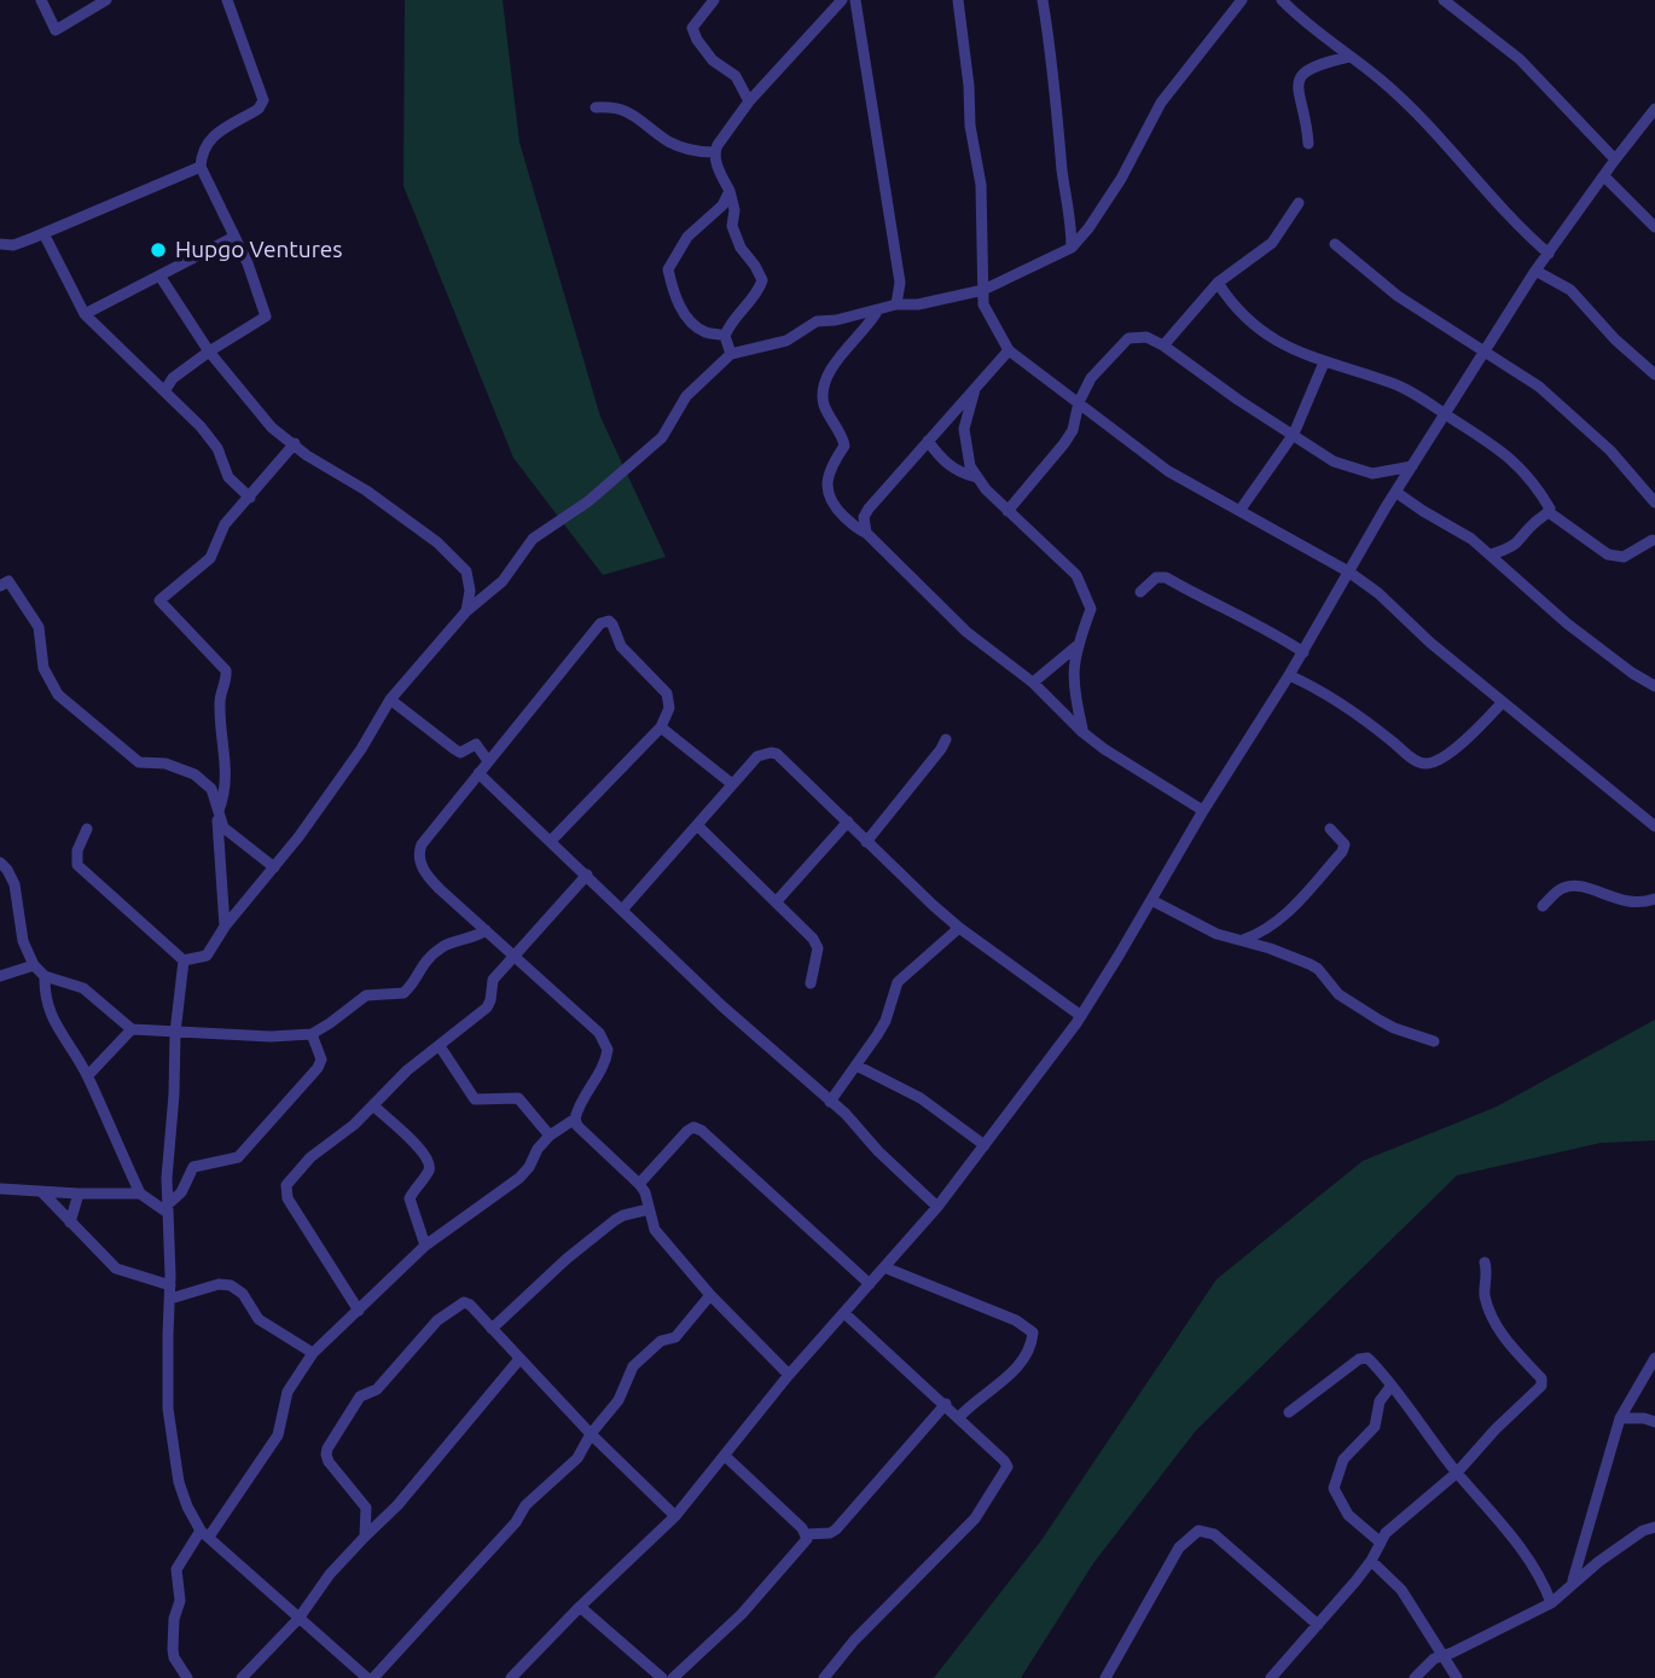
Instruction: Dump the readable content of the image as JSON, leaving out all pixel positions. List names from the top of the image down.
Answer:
{
  "places": ["Hupgo Ventures"]
}
